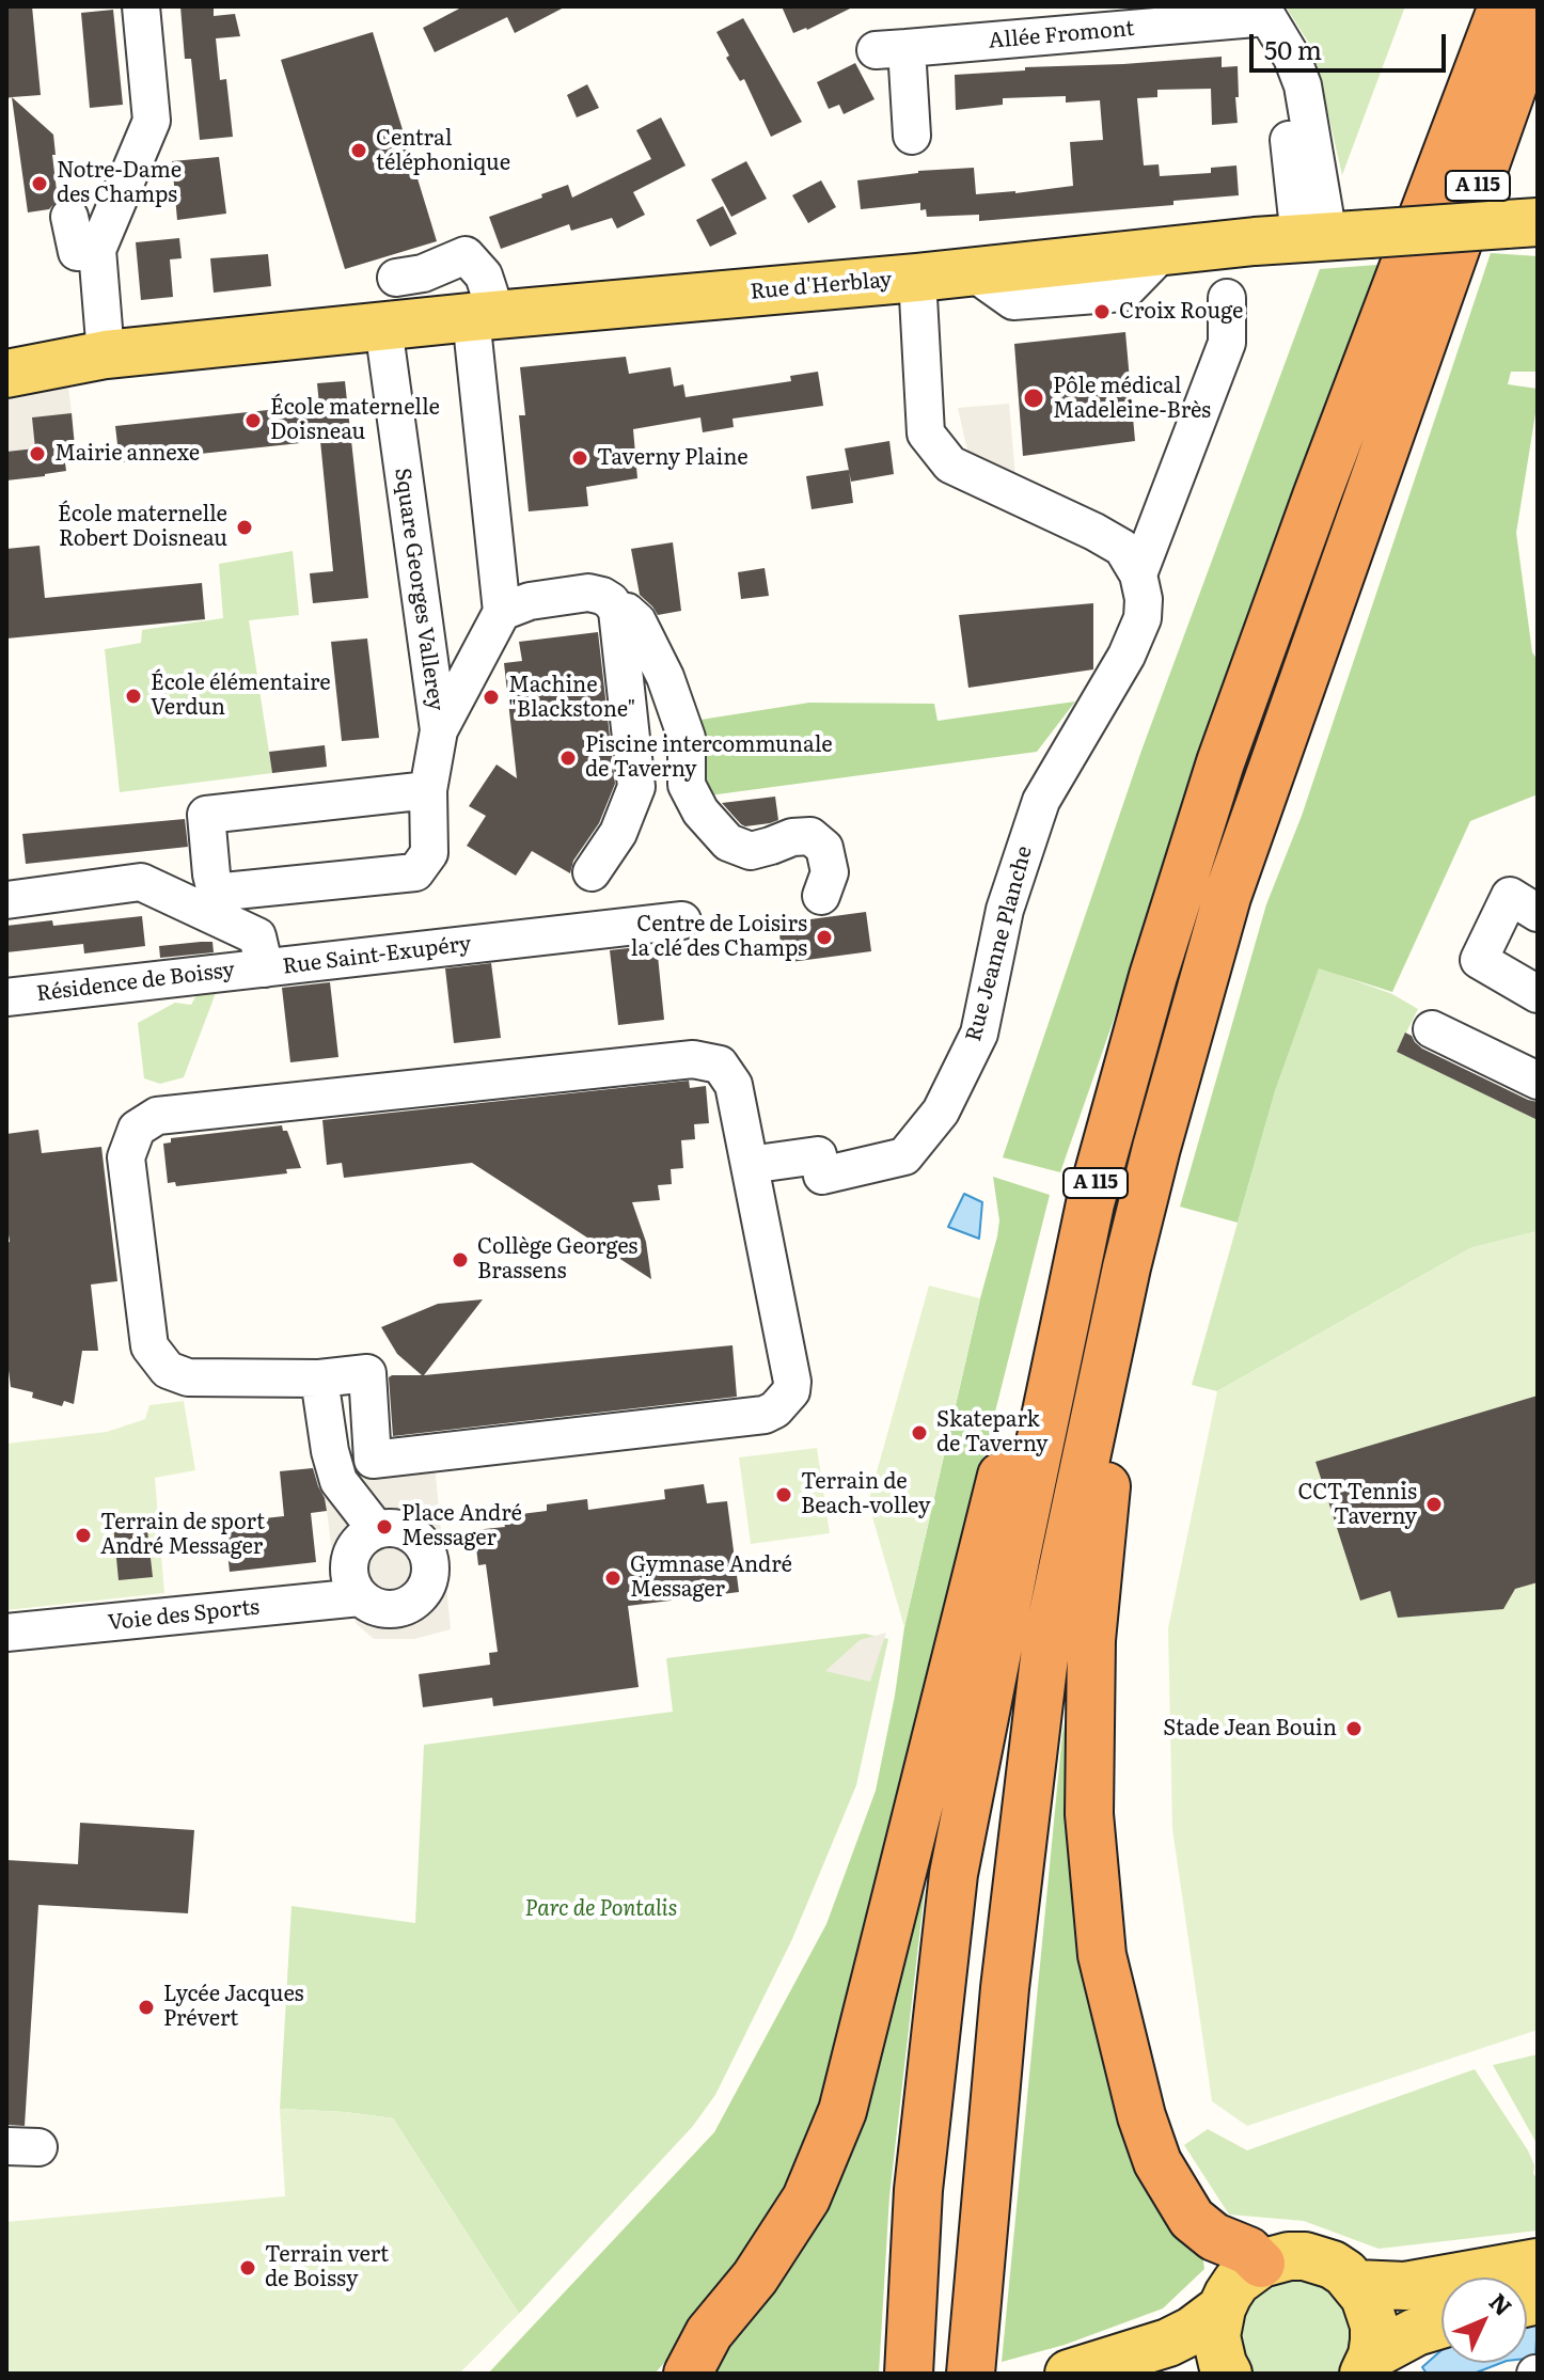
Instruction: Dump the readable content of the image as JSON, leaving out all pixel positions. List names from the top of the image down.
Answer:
{
  "streets": {
    "highway": ["A 115"],
    "main road": ["Rue d'Herblay"],
    "street": [
      "Allée Fromont",
      "Square Georges Vallerey",
      "Rue Jeanne Planche",
      "Rue Saint-Exupéry",
      "Résidence de Boissy",
      "Voie des Sports"
    ]
  },
  "crossings": [
    ["Rue d'Herblay", "Square Georges Vallerey"],
    ["Rue Saint-Exupéry", "Résidence de Boissy"]
  ],
  "parks": ["Parc de Pontalis"],
  "places": [
    "Central téléphonique",
    "Notre-Dame des Champs",
    "Croix Rouge",
    "Pôle médical Madeleine-Brès",
    "École maternelle Doisneau",
    "Mairie annexe",
    "Taverny Plaine",
    "École maternelle Robert Doisneau",
    "École élémentaire Verdun",
    "Machine \"Blackstone\"",
    "Piscine intercommunale de Taverny",
    "Centre de Loisirs la clé des Champs",
    "Collège Georges Brassens",
    "Skatepark de Taverny",
    "Terrain de Beach-volley",
    "CCT Tennis Taverny",
    "Place André Messager",
    "Terrain de sport André Messager",
    "Gymnase André Messager",
    "Stade Jean Bouin",
    "Lycée Jacques Prévert",
    "Terrain vert de Boissy"
  ],
  "scale_bar": "50 m",
  "north": "top right"
}
